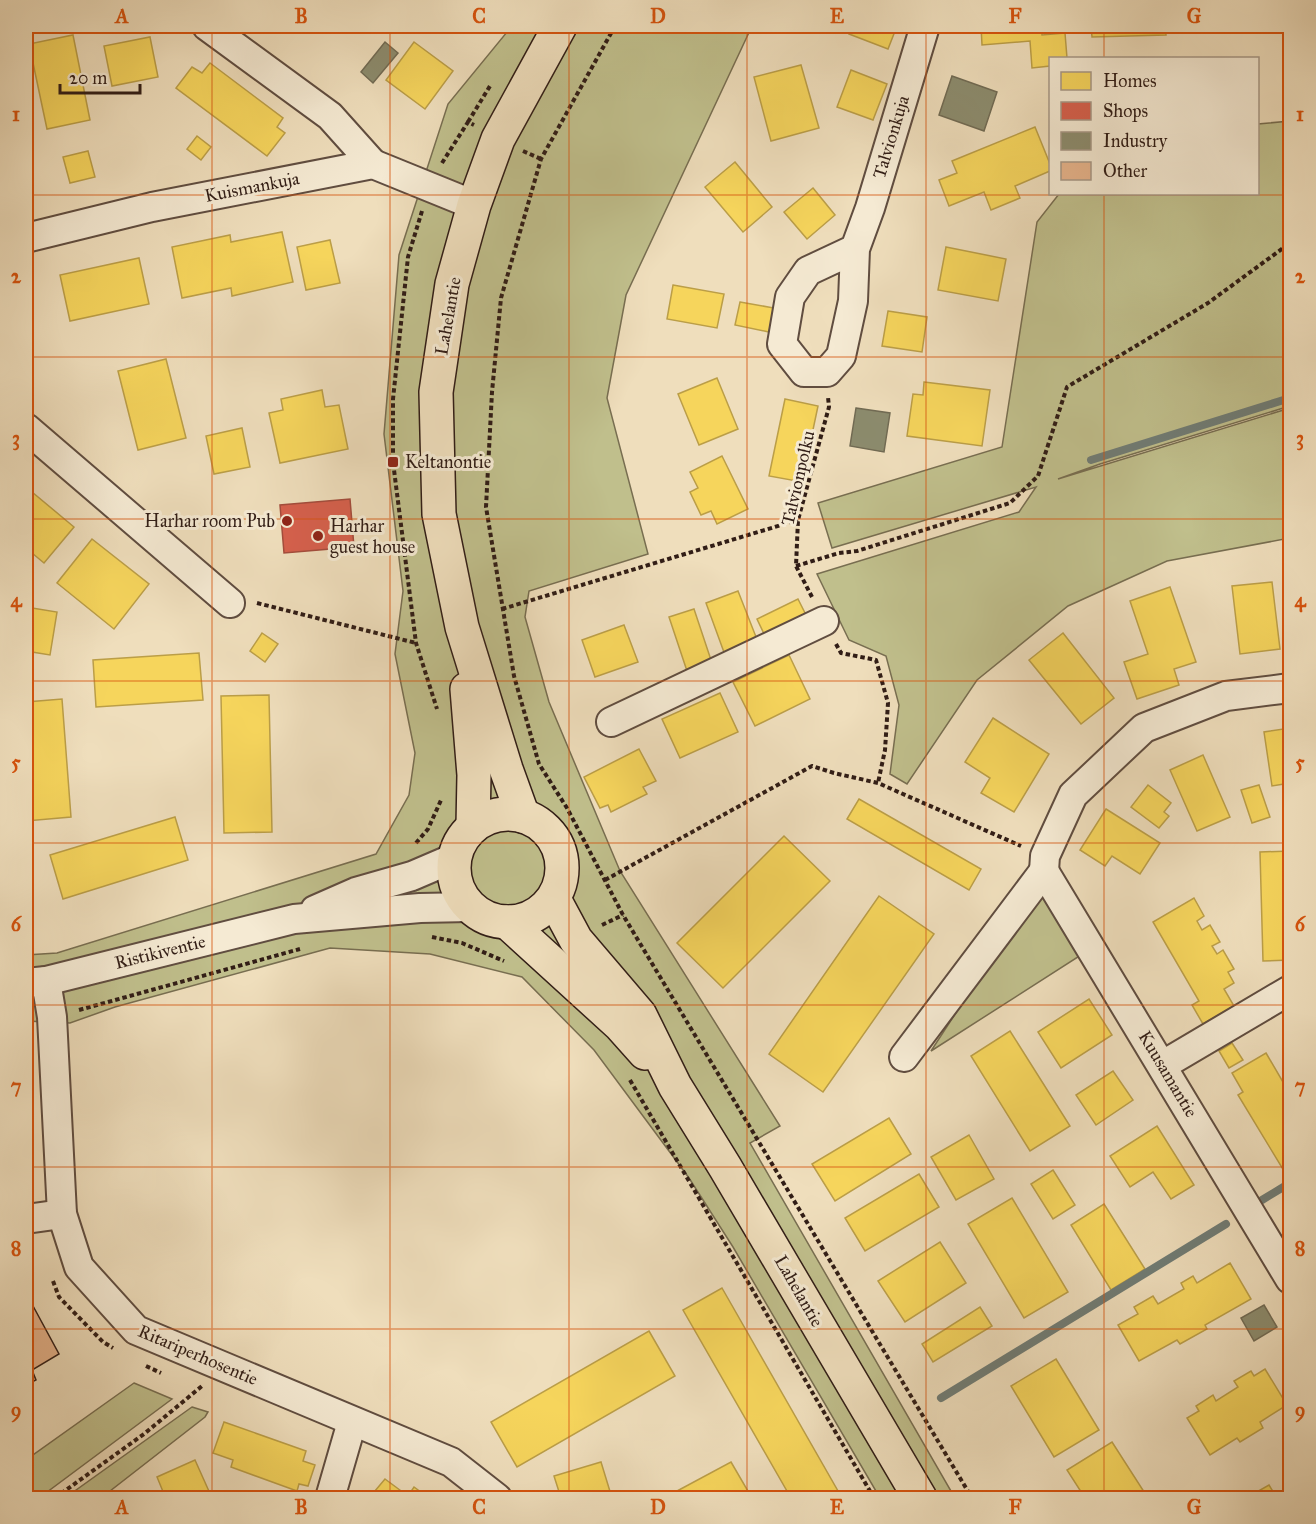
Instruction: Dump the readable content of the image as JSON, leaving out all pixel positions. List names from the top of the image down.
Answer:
{
  "streets": {
    "main road": ["Lahelantie"],
    "street": [
      "Talvionkuja",
      "Kuismankuja",
      "Ristikiventie",
      "Kuusamantie",
      "Ritariperhosentie"
    ],
    "path": ["Talvionpolku"]
  },
  "crossings": [
    ["Talvionkuja", "Talvionpolku"],
    ["Lahelantie", "Ristikiventie"],
    ["Ristikiventie", "Ritariperhosentie"]
  ],
  "places": {
    "transit": ["Keltanontie"],
    "other": ["Harhar room Pub", "Harhar guest house"]
  },
  "legend": [
    "Homes",
    "Shops",
    "Industry",
    "Other"
  ],
  "scale_bar": "20 m",
  "grid": {
    "columns": [
      "A",
      "B",
      "C",
      "D",
      "E",
      "F",
      "G"
    ],
    "rows": [
      "1",
      "2",
      "3",
      "4",
      "5",
      "6",
      "7",
      "8",
      "9"
    ]
  }
}
